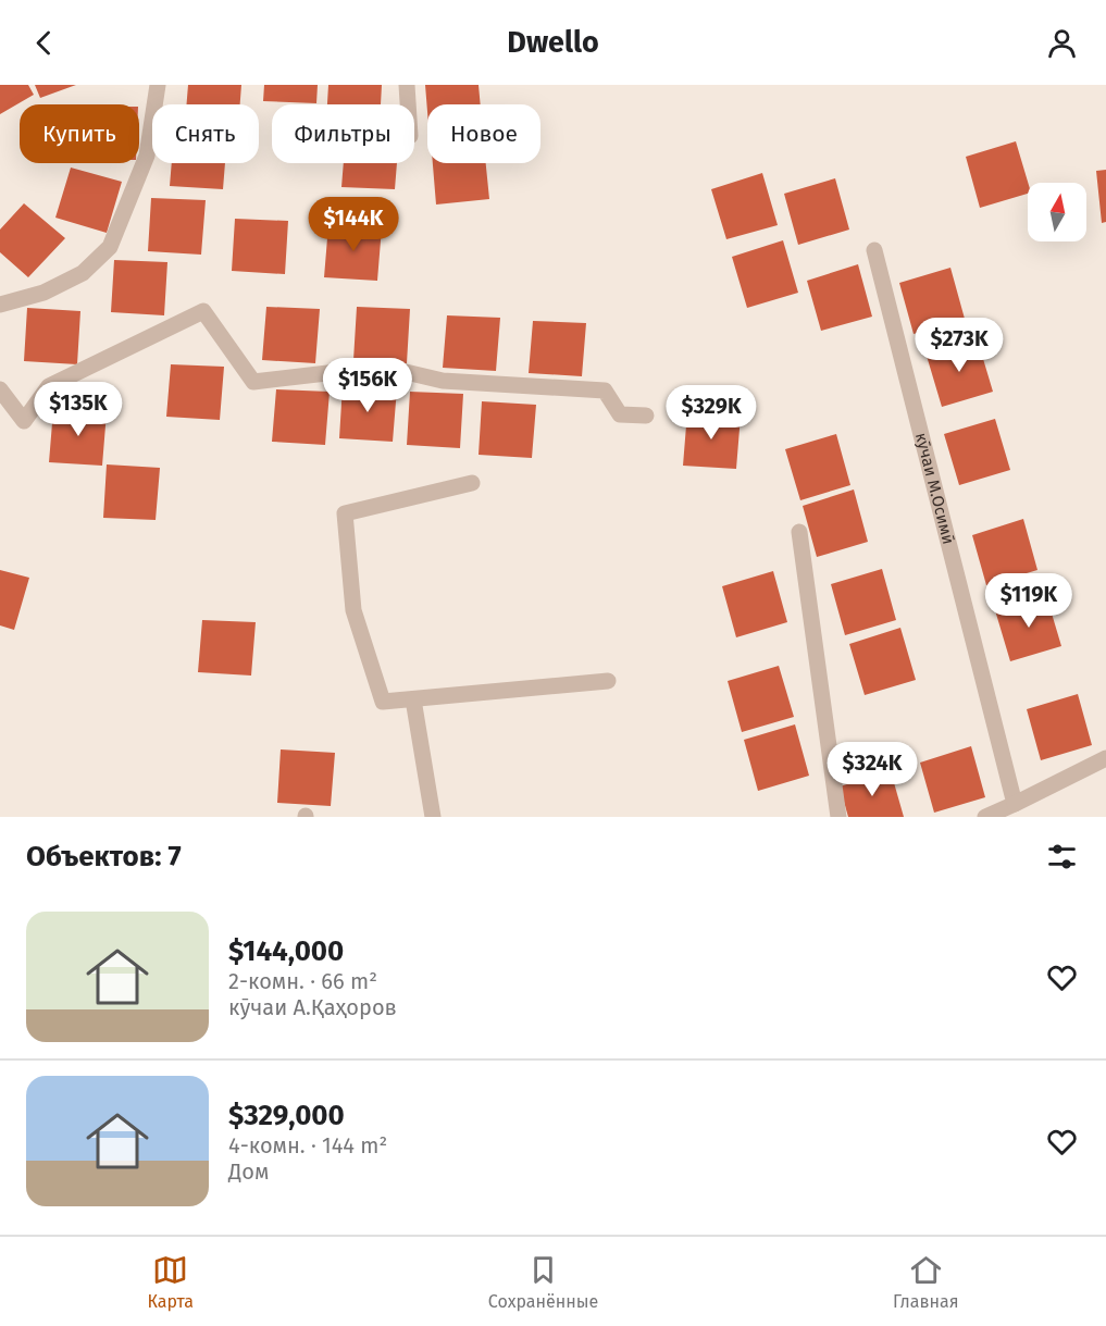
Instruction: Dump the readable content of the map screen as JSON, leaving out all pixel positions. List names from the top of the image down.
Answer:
{
  "streets": {
    "street": ["кӯчаи М.Осимӣ"]
  },
  "north": "top",
  "page": {
    "header": "Dwello",
    "chip": [
      "Купить",
      "Снять",
      "Фильтры",
      "Новое"
    ],
    "price": [
      "$144K",
      "$273K",
      "$156K",
      "$135K",
      "$329K",
      "$119K",
      "$324K"
    ],
    "heading": "Объектов: 7",
    "list": [
      {
        "name": "$144,000",
        "note": "2-комн. · 66 m² · кӯчаи А.Қаҳоров"
      },
      {
        "name": "$329,000",
        "note": "4-комн. · 144 m² · Дом"
      }
    ],
    "tabs": ["Карта", "Сохранённые", "Главная"]
  }
}
